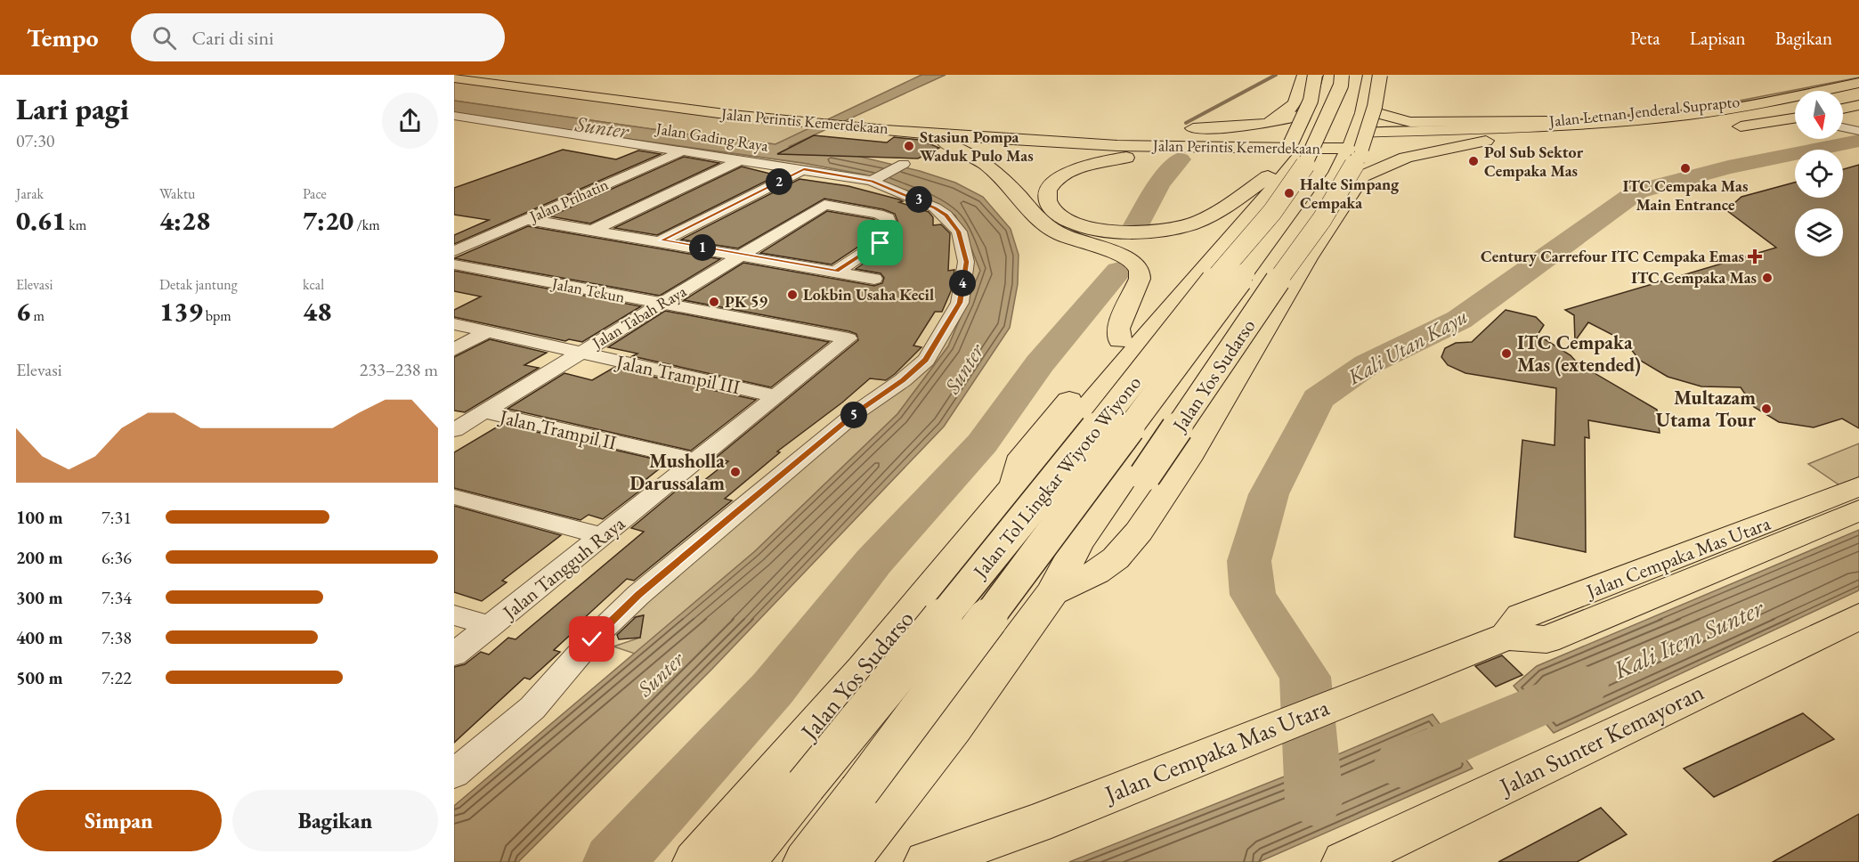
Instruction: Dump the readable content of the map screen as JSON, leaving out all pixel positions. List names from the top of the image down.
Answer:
{
  "streets": {
    "main road": [
      "Jalan Letnan Jenderal Suprapto",
      "Jalan Perintis Kemerdekaan",
      "Jalan Yos Sudarso",
      "Jalan Tol Lingkar Wiyoto Wiyono",
      "Jalan Cempaka Mas Utara",
      "Jalan Sunter Kemayoran"
    ],
    "street": [
      "Jalan Gading Raya",
      "Jalan Prihatin",
      "Jalan Tekun",
      "Jalan Tabah Raya",
      "Jalan Trampil III",
      "Jalan Trampil II",
      "Jalan Tangguh Raya"
    ]
  },
  "crossings": [
    ["Jalan Letnan Jenderal Suprapto", "Jalan Perintis Kemerdekaan"],
    ["Jalan Letnan Jenderal Suprapto", "Jalan Yos Sudarso"],
    ["Jalan Perintis Kemerdekaan", "Jalan Yos Sudarso"],
    ["Jalan Gading Raya", "Jalan Prihatin"],
    ["Jalan Tekun", "Jalan Tabah Raya"],
    ["Jalan Tekun", "Jalan Tangguh Raya"],
    ["Jalan Tabah Raya", "Jalan Trampil III"],
    ["Jalan Tabah Raya", "Jalan Trampil II"],
    ["Jalan Trampil III", "Jalan Tangguh Raya"],
    ["Jalan Trampil II", "Jalan Tangguh Raya"]
  ],
  "water": ["Sunter", "Kali Utan Kayu", "Kali Item Sunter"],
  "places": {
    "other": [
      "Stasiun Pompa Waduk Pulo Mas",
      "Pol Sub Sektor Cempaka Mas",
      "ITC Cempaka Mas Main Entrance",
      "Halte Simpang Cempaka",
      "ITC Cempaka Mas",
      "Lokbin Usaha Kecil",
      "PK 59",
      "ITC Cempaka Mas (extended)",
      "Multazam Utama Tour",
      "Musholla Darussalam"
    ],
    "health": ["Century Carrefour ITC Cempaka Emas"]
  },
  "north": "bottom",
  "page": {
    "header": "Tempo",
    "search": "Cari di sini",
    "nav": ["Peta", "Lapisan", "Bagikan"],
    "heading": ["Lari pagi", "07:30"],
    "stats": [
      ["Jarak", "0.61 km"],
      ["Waktu", "4:28"],
      ["Pace", "7:20 /km"],
      ["Elevasi", "6 m"],
      ["Detak jantung", "139 bpm"],
      ["kcal", "48"]
    ],
    "pins": [
      "2",
      "3",
      "1",
      "4",
      "5"
    ],
    "chart": ["Elevasi", "233–238 m"],
    "list": [
      {
        "name": "100 m",
        "note": "7:31"
      },
      {
        "name": "200 m",
        "note": "6:36"
      },
      {
        "name": "300 m",
        "note": "7:34"
      },
      {
        "name": "400 m",
        "note": "7:38"
      },
      {
        "name": "500 m",
        "note": "7:22"
      }
    ],
    "buttons": ["Simpan", "Bagikan"]
  }
}
